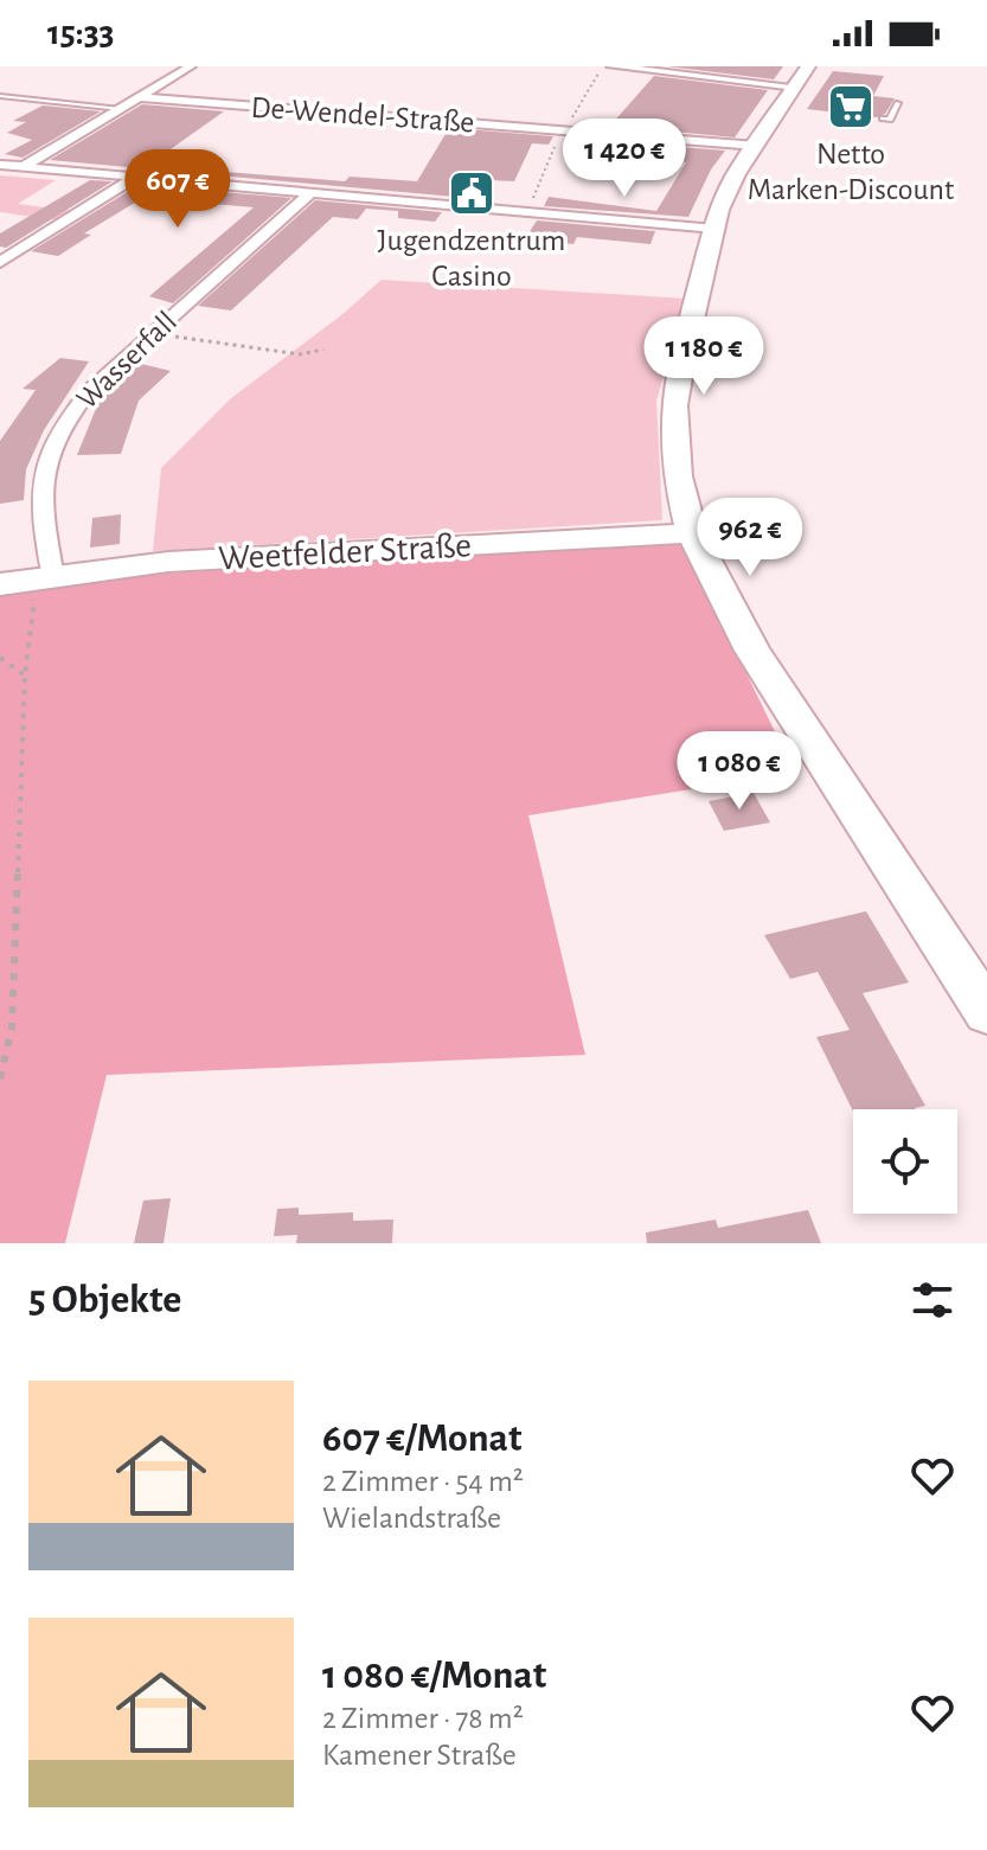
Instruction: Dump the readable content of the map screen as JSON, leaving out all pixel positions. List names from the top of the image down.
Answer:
{
  "streets": {
    "main road": ["Weetfelder Straße"],
    "street": ["De-Wendel-Straße", "Wasserfall"]
  },
  "crossings": [
    ["Wasserfall", "Weetfelder Straße"]
  ],
  "places": {
    "supermarket": ["Netto Marken-Discount"],
    "public building": ["Jugendzentrum Casino"]
  },
  "page": {
    "status": "15:33",
    "price": [
      "1 420 €",
      "607 €",
      "1 180 €",
      "962 €",
      "1 080 €"
    ],
    "heading": "5 Objekte",
    "list": [
      {
        "name": "607 €/Monat",
        "note": "2 Zimmer · 54 m² · Wielandstraße"
      },
      {
        "name": "1 080 €/Monat",
        "note": "2 Zimmer · 78 m² · Kamener Straße"
      }
    ]
  }
}
